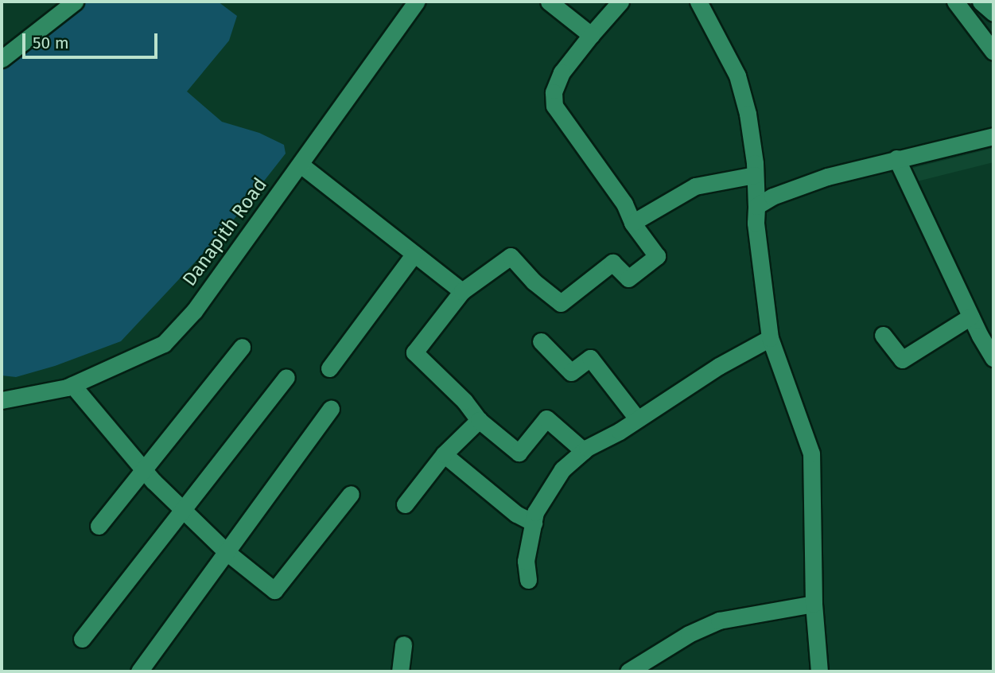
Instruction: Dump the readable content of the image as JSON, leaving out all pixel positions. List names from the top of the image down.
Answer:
{
  "streets": {
    "street": ["Danapith Road"]
  },
  "scale_bar": "50 m"
}
